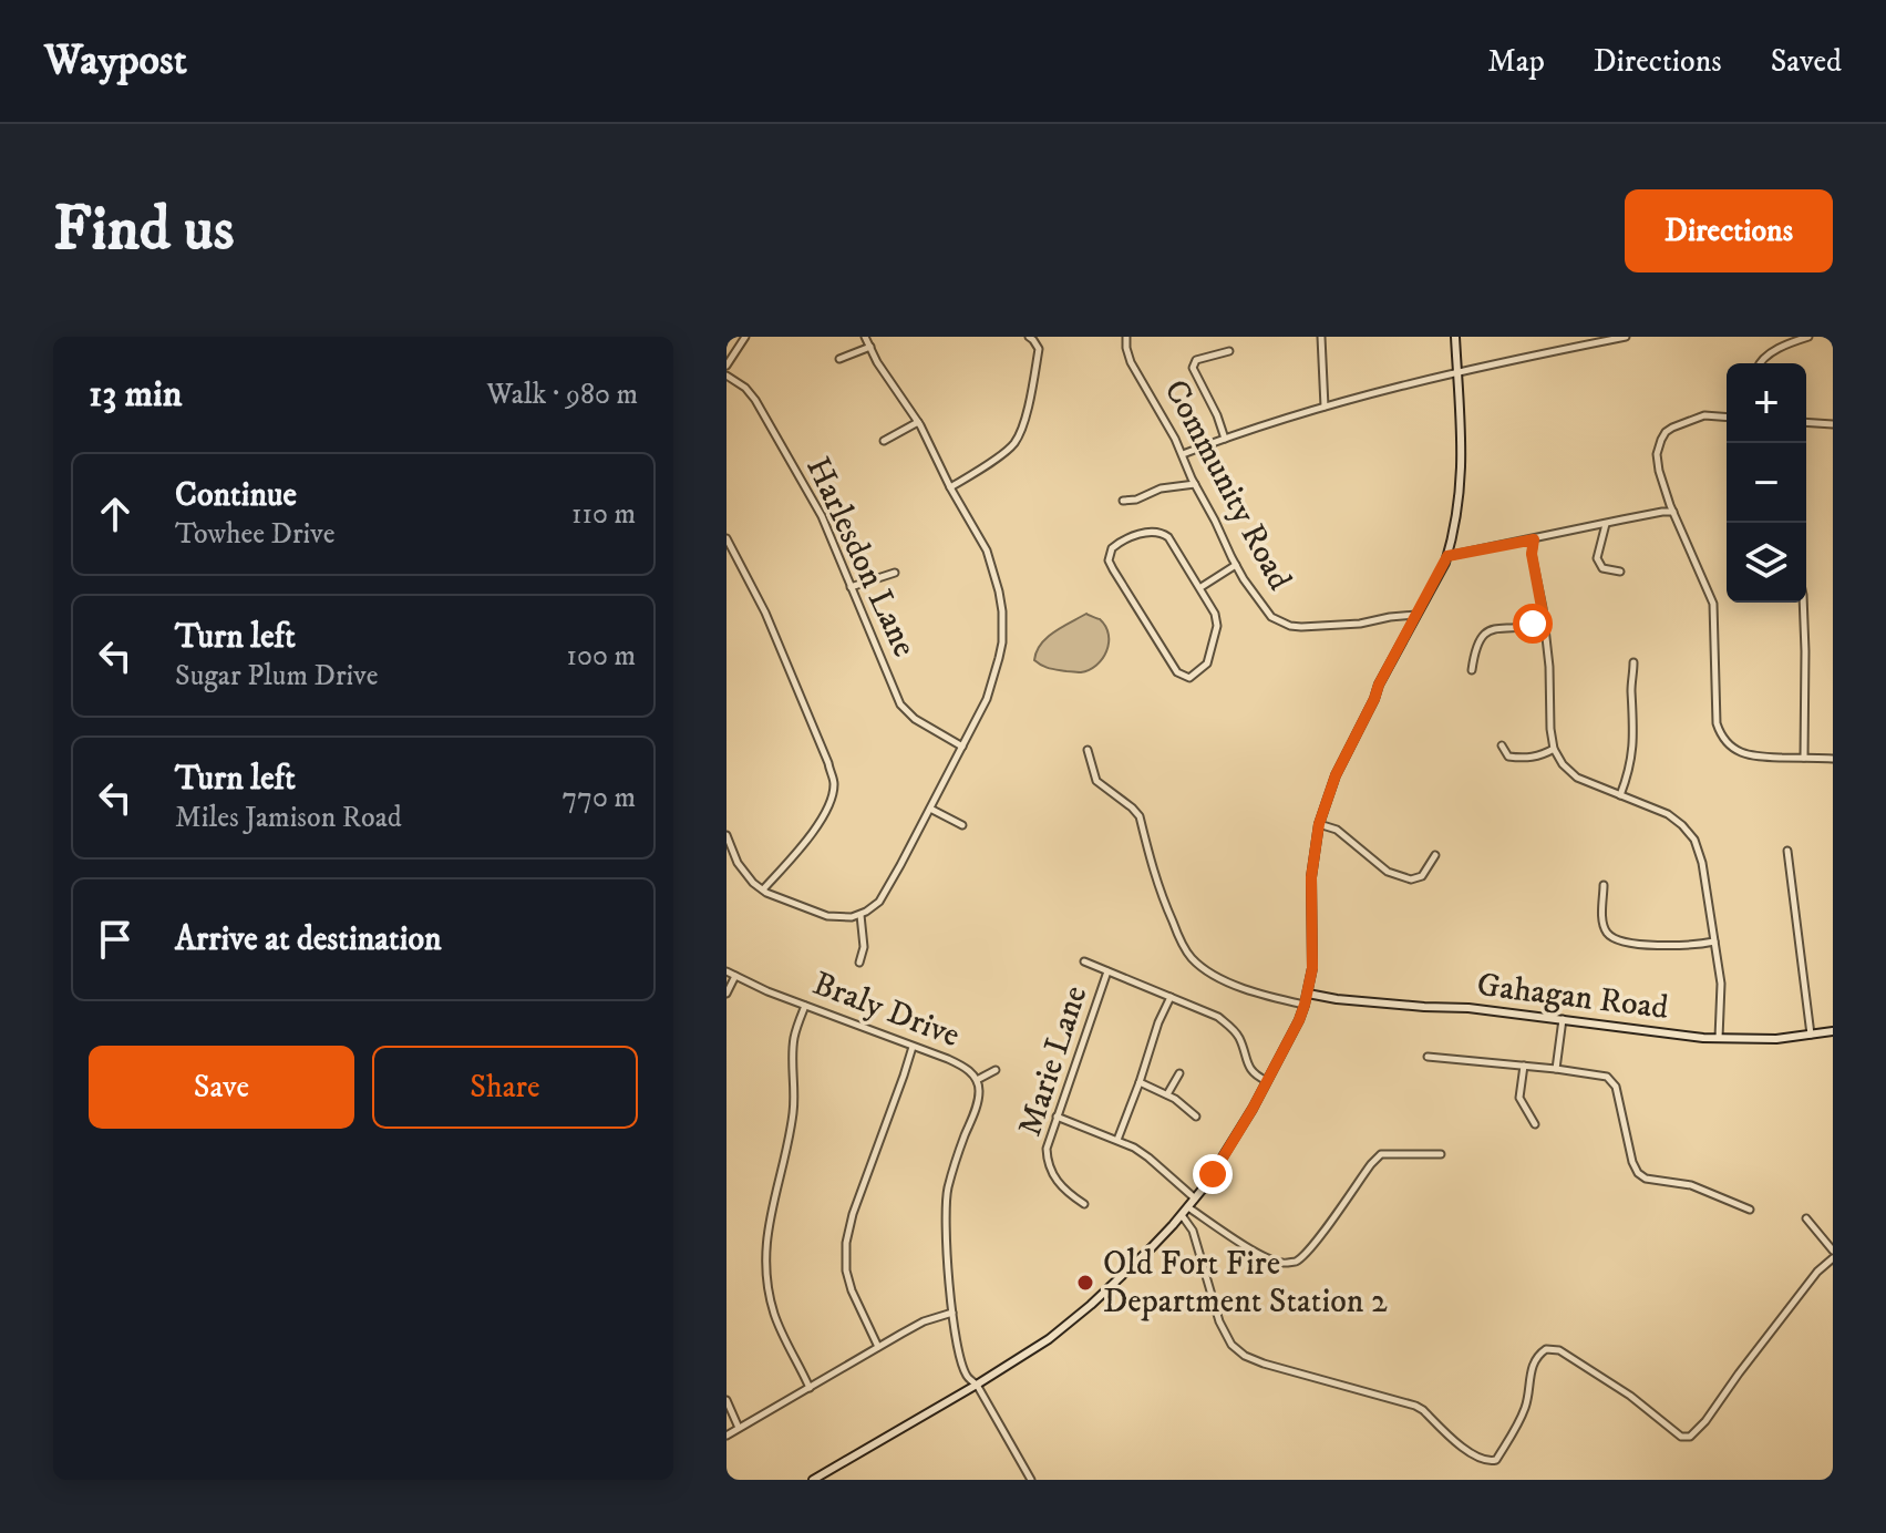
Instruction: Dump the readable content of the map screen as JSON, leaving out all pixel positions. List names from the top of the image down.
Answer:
{
  "streets": {
    "main road": ["Gahagan Road"],
    "street": [
      "Community Road",
      "Harlesdon Lane",
      "Braly Drive",
      "Marie Lane"
    ]
  },
  "places": ["Old Fort Fire Department Station 2"],
  "page": {
    "header": "Waypost",
    "nav": ["Map", "Directions", "Saved"],
    "buttons": [
      "Directions",
      ["Save", "Share"]
    ],
    "title": "Find us",
    "heading": ["13 min", "Walk · 980 m"],
    "map_buttons": ["+", "−"],
    "list": [
      ["Continue", "Towhee Drive", "110 m"],
      ["Turn left", "Sugar Plum Drive", "100 m"],
      ["Turn left", "Miles Jamison Road", "770 m"],
      "Arrive at destination"
    ]
  }
}
